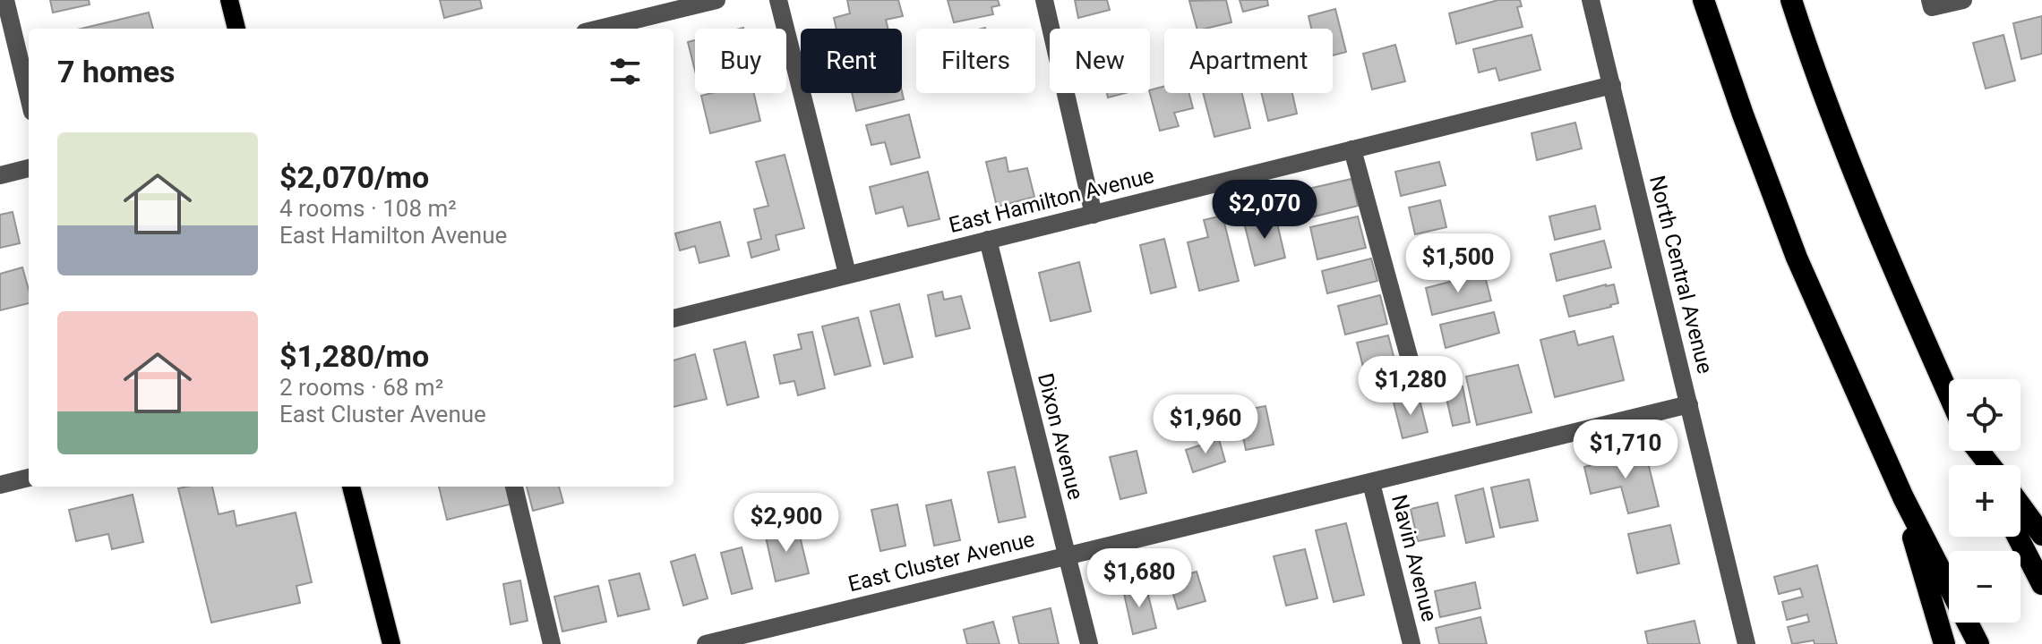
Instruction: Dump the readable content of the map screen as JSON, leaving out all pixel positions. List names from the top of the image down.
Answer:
{
  "streets": {
    "street": [
      "East Hamilton Avenue",
      "North Central Avenue",
      "Dixon Avenue",
      "Navin Avenue",
      "East Cluster Avenue"
    ]
  },
  "crossings": [
    ["East Hamilton Avenue", "North Central Avenue"],
    ["East Hamilton Avenue", "Dixon Avenue"],
    ["North Central Avenue", "East Cluster Avenue"],
    ["Dixon Avenue", "East Cluster Avenue"],
    ["Navin Avenue", "East Cluster Avenue"]
  ],
  "page": {
    "chip": [
      "Buy",
      "Rent",
      "Filters",
      "New",
      "Apartment"
    ],
    "heading": "7 homes",
    "list": [
      {
        "name": "$2,070/mo",
        "note": "4 rooms · 108 m² · East Hamilton Avenue"
      },
      {
        "name": "$1,280/mo",
        "note": "2 rooms · 68 m² · East Cluster Avenue"
      }
    ],
    "price": [
      "$2,070",
      "$1,500",
      "$1,280",
      "$1,960",
      "$1,710",
      "$2,900",
      "$1,680"
    ],
    "map_buttons": ["+", "−"]
  }
}
